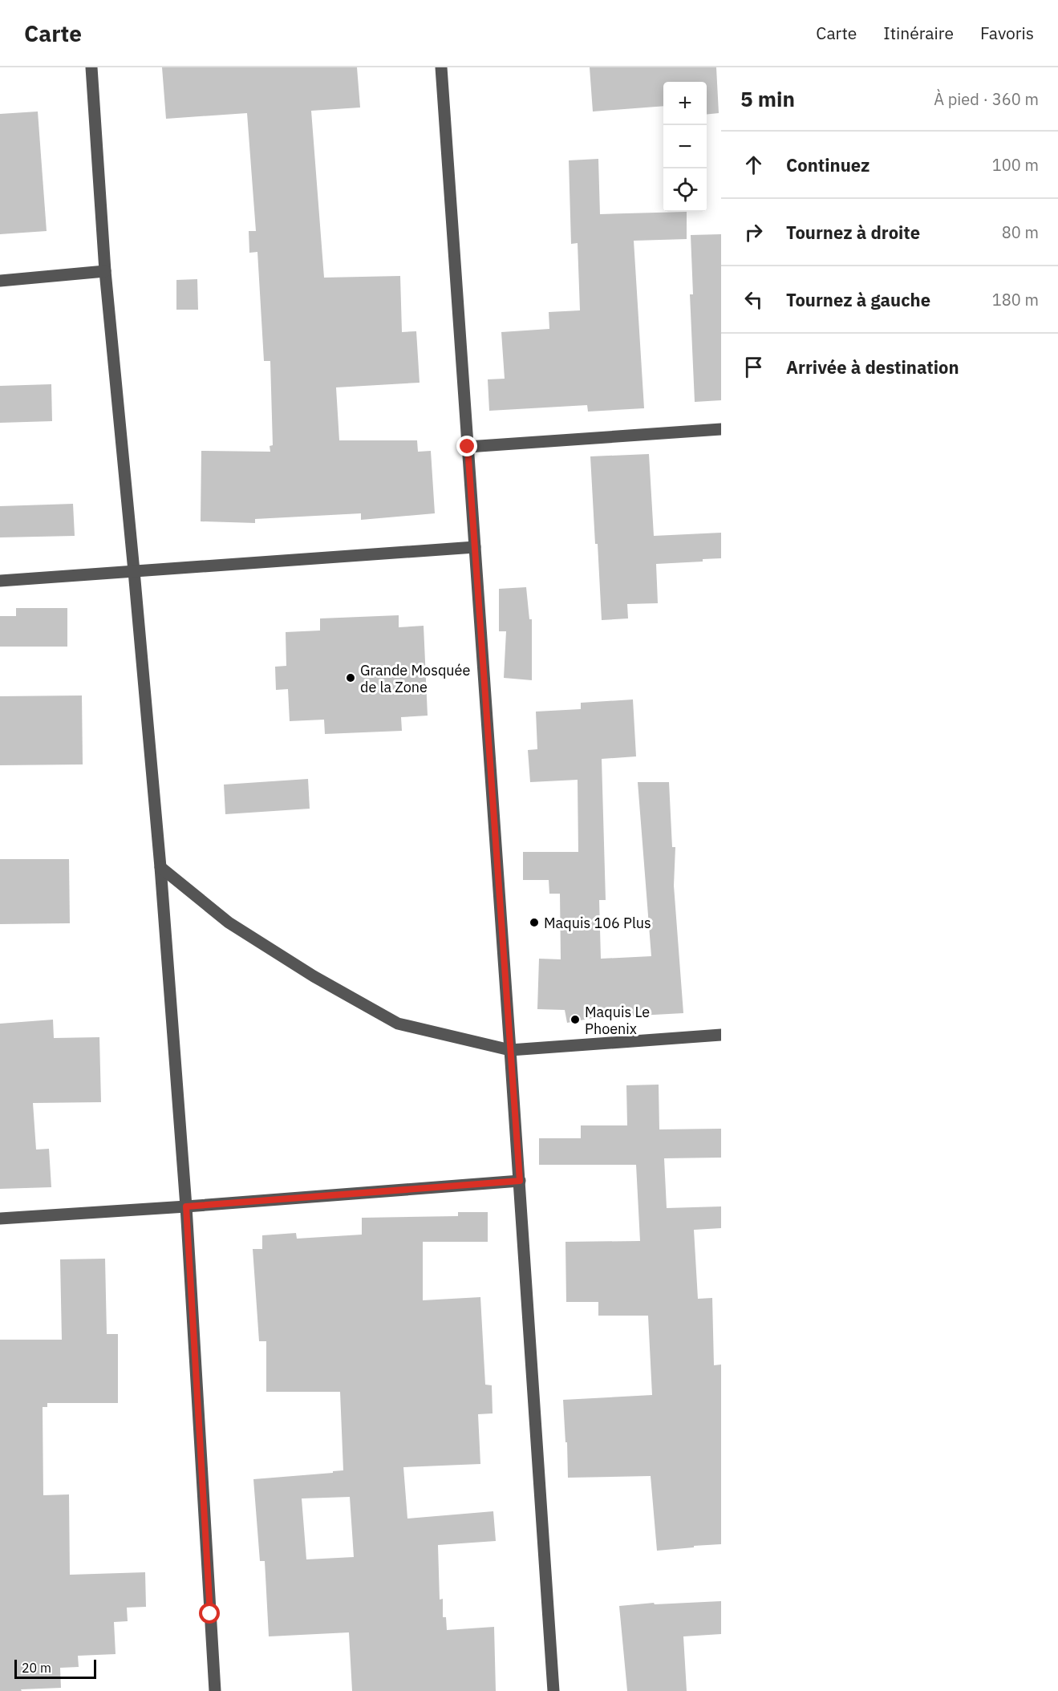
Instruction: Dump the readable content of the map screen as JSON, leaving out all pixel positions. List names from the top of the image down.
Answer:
{
  "places": ["Grande Mosquée de la Zone", "Maquis 106 Plus", "Maquis Le Phoenix"],
  "scale_bar": "20 m",
  "page": {
    "header": "Carte",
    "nav": ["Carte", "Itinéraire", "Favoris"],
    "heading": ["5 min", "À pied · 360 m"],
    "map_buttons": ["+", "−"],
    "list": [
      ["Continuez", "100 m"],
      ["Tournez à droite", "80 m"],
      ["Tournez à gauche", "180 m"],
      "Arrivée à destination"
    ],
    "scale": "20 m"
  }
}
